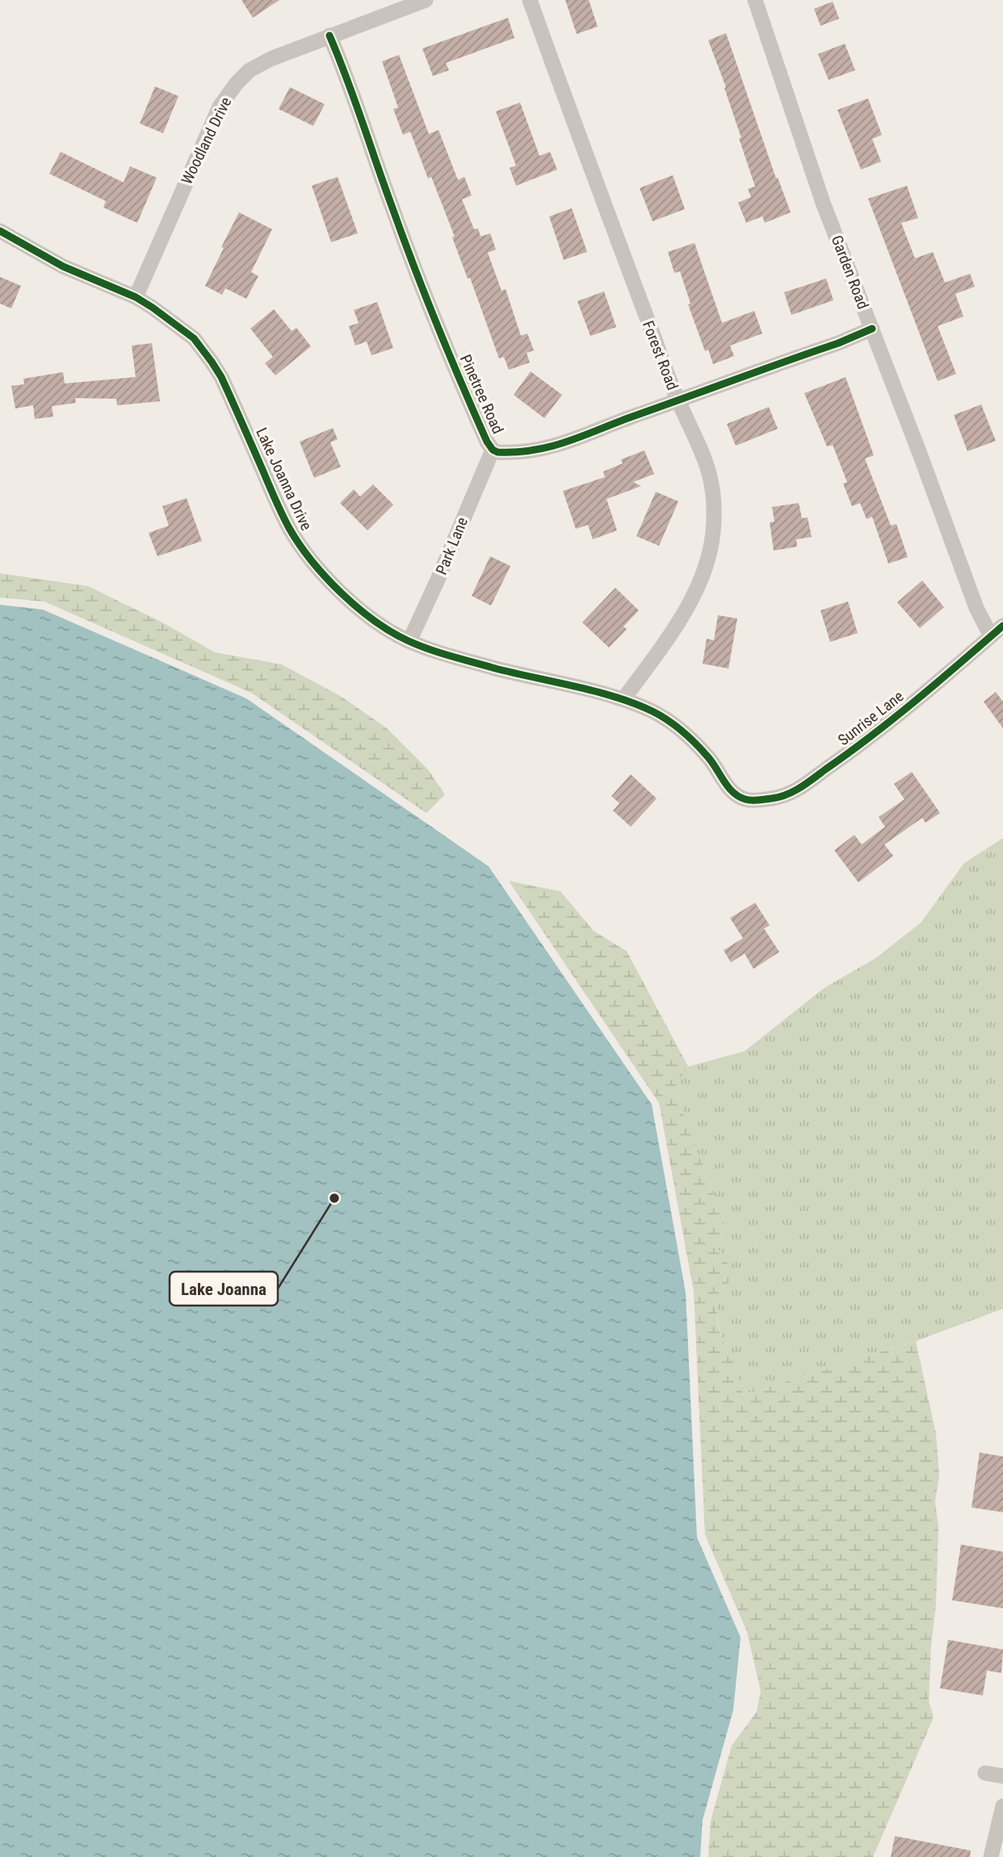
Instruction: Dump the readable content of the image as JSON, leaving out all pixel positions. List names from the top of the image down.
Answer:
{
  "streets": {
    "street": [
      "Woodland Drive",
      "Garden Road",
      "Forest Road",
      "Pinetree Road",
      "Lake Joanna Drive",
      "Park Lane",
      "Sunrise Lane"
    ]
  },
  "crossings": [
    ["Woodland Drive", "Pinetree Road"],
    ["Woodland Drive", "Lake Joanna Drive"],
    ["Garden Road", "Pinetree Road"],
    ["Garden Road", "Sunrise Lane"],
    ["Forest Road", "Pinetree Road"],
    ["Forest Road", "Lake Joanna Drive"],
    ["Pinetree Road", "Park Lane"],
    ["Lake Joanna Drive", "Park Lane"],
    ["Lake Joanna Drive", "Sunrise Lane"]
  ],
  "places": ["Lake Joanna"]
}
